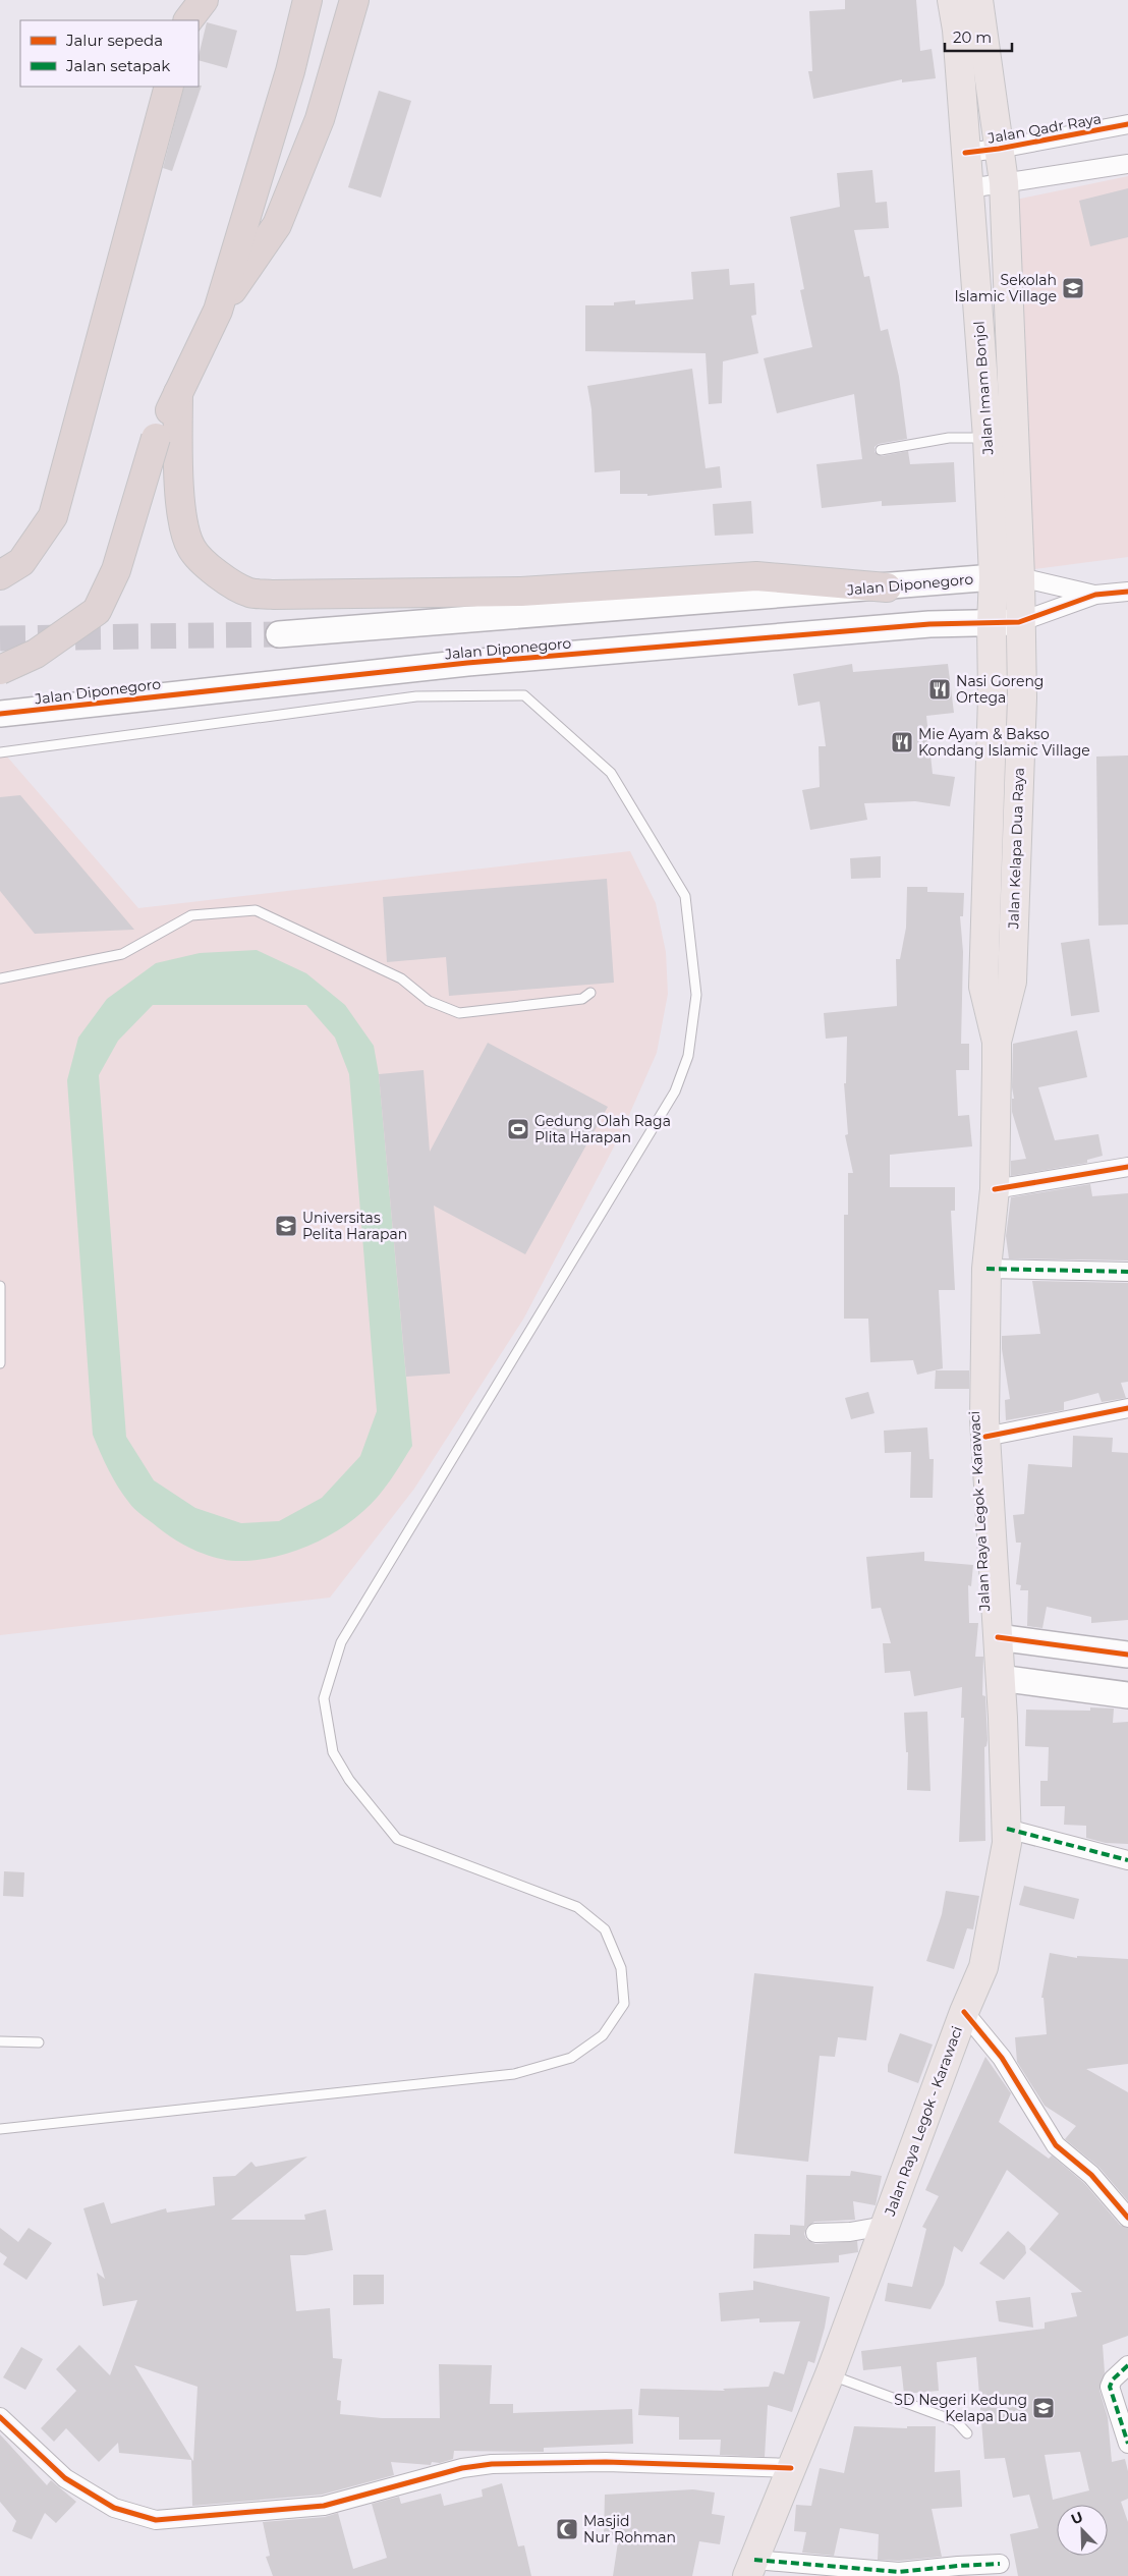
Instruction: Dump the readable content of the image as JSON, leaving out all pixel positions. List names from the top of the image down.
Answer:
{
  "streets": {
    "main road": ["Jalan Imam Bonjol", "Jalan Kelapa Dua Raya", "Jalan Raya Legok - Karawaci"],
    "street": ["Jalan Qadr Raya", "Jalan Diponegoro"]
  },
  "crossings": [
    ["Jalan Qadr Raya", "Jalan Imam Bonjol"],
    ["Jalan Imam Bonjol", "Jalan Diponegoro"],
    ["Jalan Imam Bonjol", "Jalan Kelapa Dua Raya"],
    ["Jalan Diponegoro", "Jalan Kelapa Dua Raya"],
    ["Jalan Kelapa Dua Raya", "Jalan Raya Legok - Karawaci"]
  ],
  "places": {
    "school or university": ["Sekolah Islamic Village", "Universitas Pelita Harapan", "SD Negeri Kedung Kelapa Dua"],
    "restaurant": ["Nasi Goreng Ortega", "Mie Ayam & Bakso Kondang Islamic Village"],
    "sports": ["Gedung Olah Raga Plita Harapan"],
    "mosque": ["Masjid Nur Rohman"]
  },
  "legend": ["Jalur sepeda", "Jalan setapak"],
  "scale_bar": "20 m",
  "north": "top left"
}
